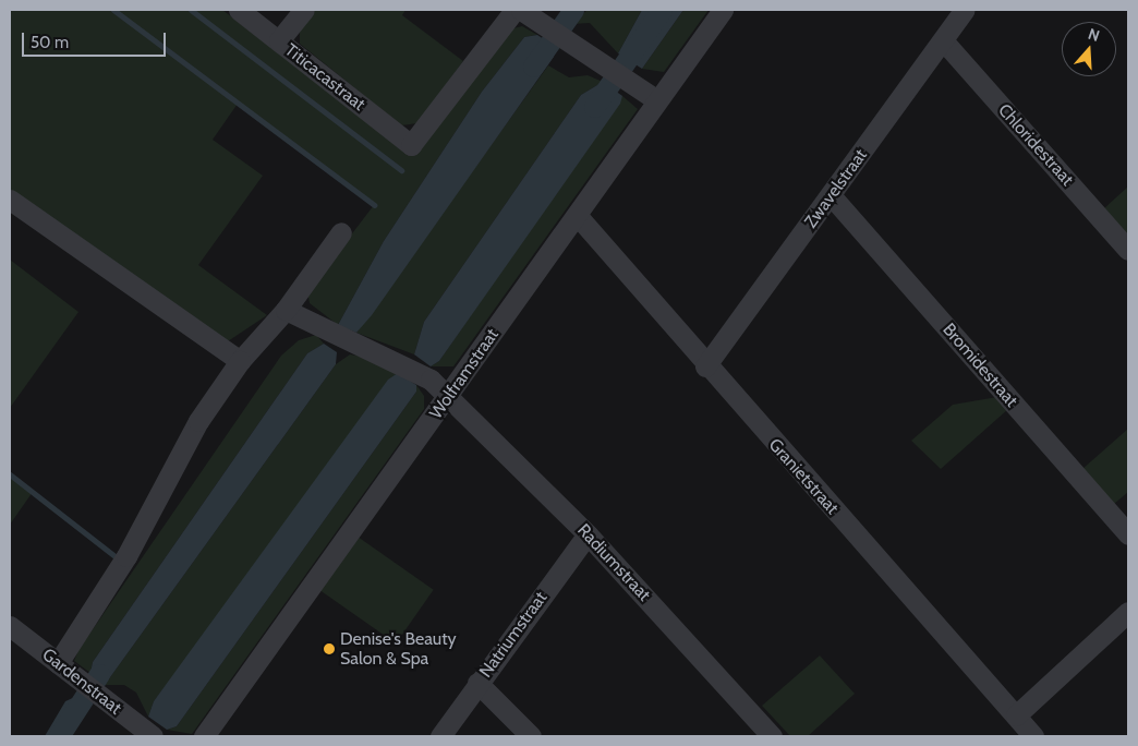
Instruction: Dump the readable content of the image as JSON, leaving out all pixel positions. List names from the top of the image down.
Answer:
{
  "streets": {
    "street": [
      "Titicacastraat",
      "Chloridestraat",
      "Zwavelstraat",
      "Bromidestraat",
      "Wolframstraat",
      "Granietstraat",
      "Radiumstraat",
      "Natriumstraat",
      "Gardenstraat"
    ]
  },
  "crossings": [
    ["Chloridestraat", "Zwavelstraat"],
    ["Zwavelstraat", "Bromidestraat"],
    ["Zwavelstraat", "Granietstraat"],
    ["Wolframstraat", "Granietstraat"],
    ["Wolframstraat", "Radiumstraat"],
    ["Radiumstraat", "Natriumstraat"]
  ],
  "places": ["Denise's Beauty Salon & Spa"],
  "scale_bar": "50 m",
  "north": "top"
}
